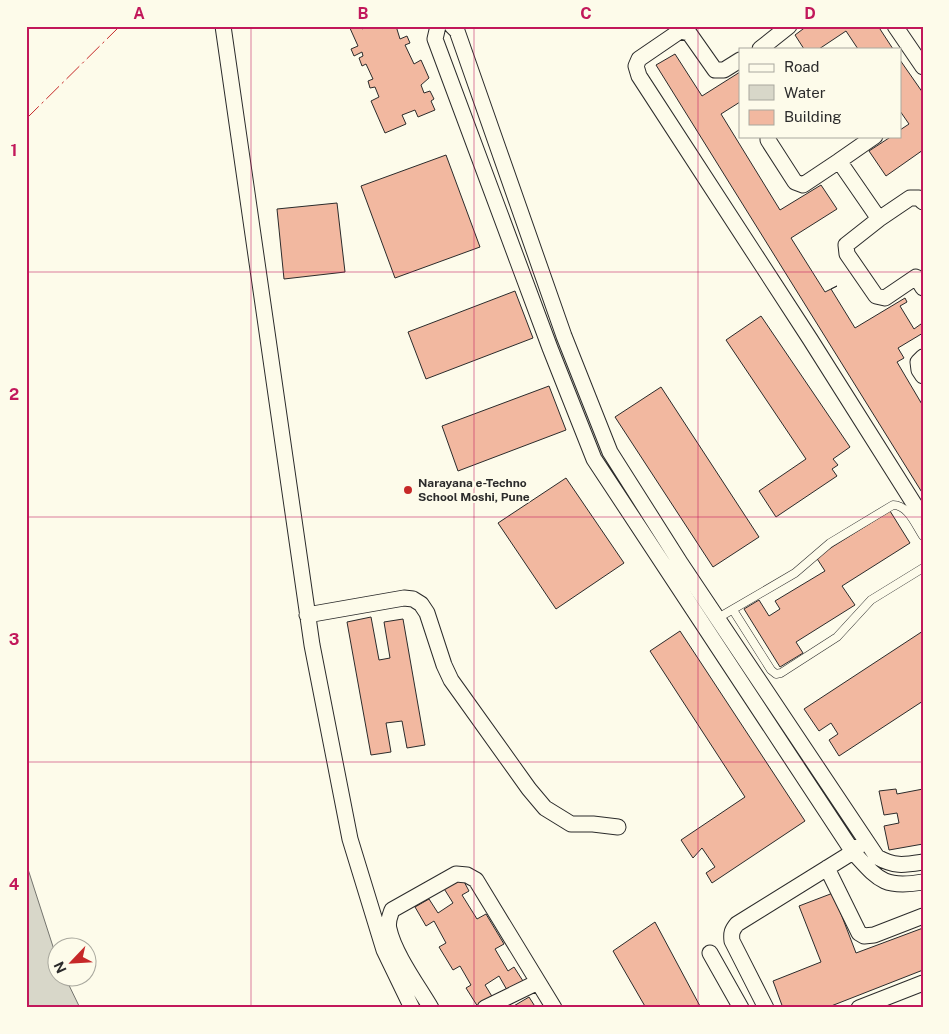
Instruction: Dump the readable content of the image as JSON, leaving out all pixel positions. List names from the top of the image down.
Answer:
{
  "places": ["Narayana e-Techno School Moshi, Pune"],
  "legend": ["Road", "Water", "Building"],
  "north": "bottom left",
  "grid": {
    "columns": [
      "A",
      "B",
      "C",
      "D"
    ],
    "rows": [
      "1",
      "2",
      "3",
      "4"
    ]
  }
}
